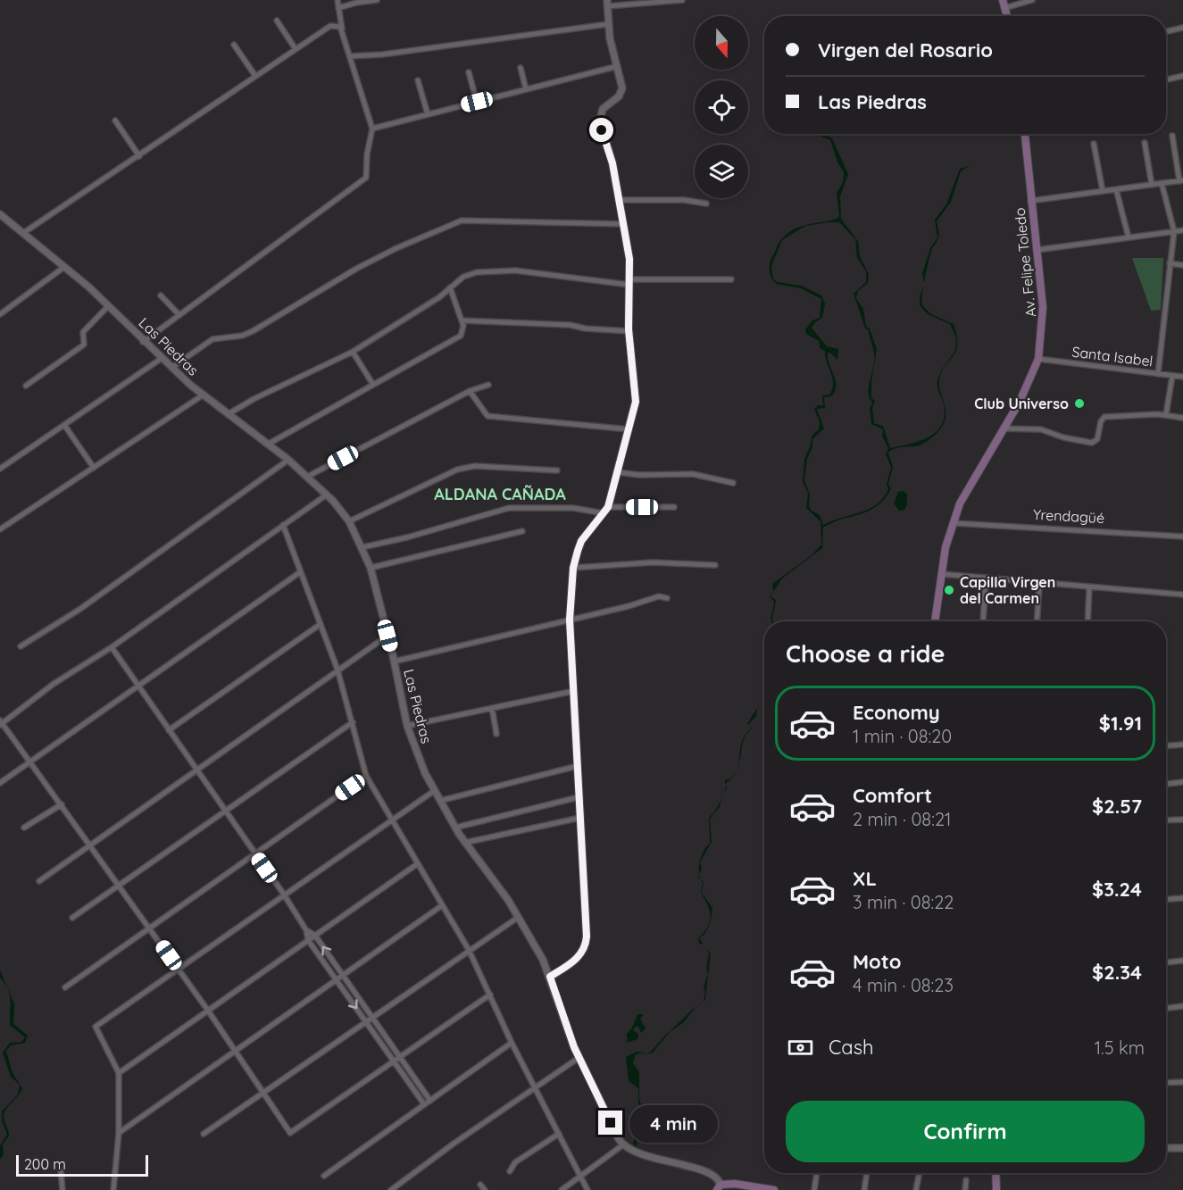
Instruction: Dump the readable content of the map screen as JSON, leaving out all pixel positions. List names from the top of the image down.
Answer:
{
  "streets": {
    "main road": ["Av. Felipe Toledo"],
    "street": ["Las Piedras", "Santa Isabel", "Yrendagüé"]
  },
  "crossings": [
    ["Av. Felipe Toledo", "Santa Isabel"],
    ["Av. Felipe Toledo", "Yrendagüé"]
  ],
  "districts": ["ALDANA CAÑADA"],
  "places": ["Club Universo", "Capilla Virgen del Carmen"],
  "scale_bar": "200 m",
  "north": "bottom",
  "page": {
    "banner": ["Virgen del Rosario", "Las Piedras"],
    "heading": "Choose a ride",
    "list": [
      {
        "name": "Economy",
        "note": "1 min · 08:20",
        "value": "$1.91"
      },
      {
        "name": "Comfort",
        "note": "2 min · 08:21",
        "value": "$2.57"
      },
      {
        "name": "XL",
        "note": "3 min · 08:22",
        "value": "$3.24"
      },
      {
        "name": "Moto",
        "note": "4 min · 08:23",
        "value": "$2.34"
      }
    ],
    "pay": ["Cash", "1.5 km"],
    "buttons": "Confirm",
    "bubble": "4 min",
    "scale": "200 m"
  }
}
